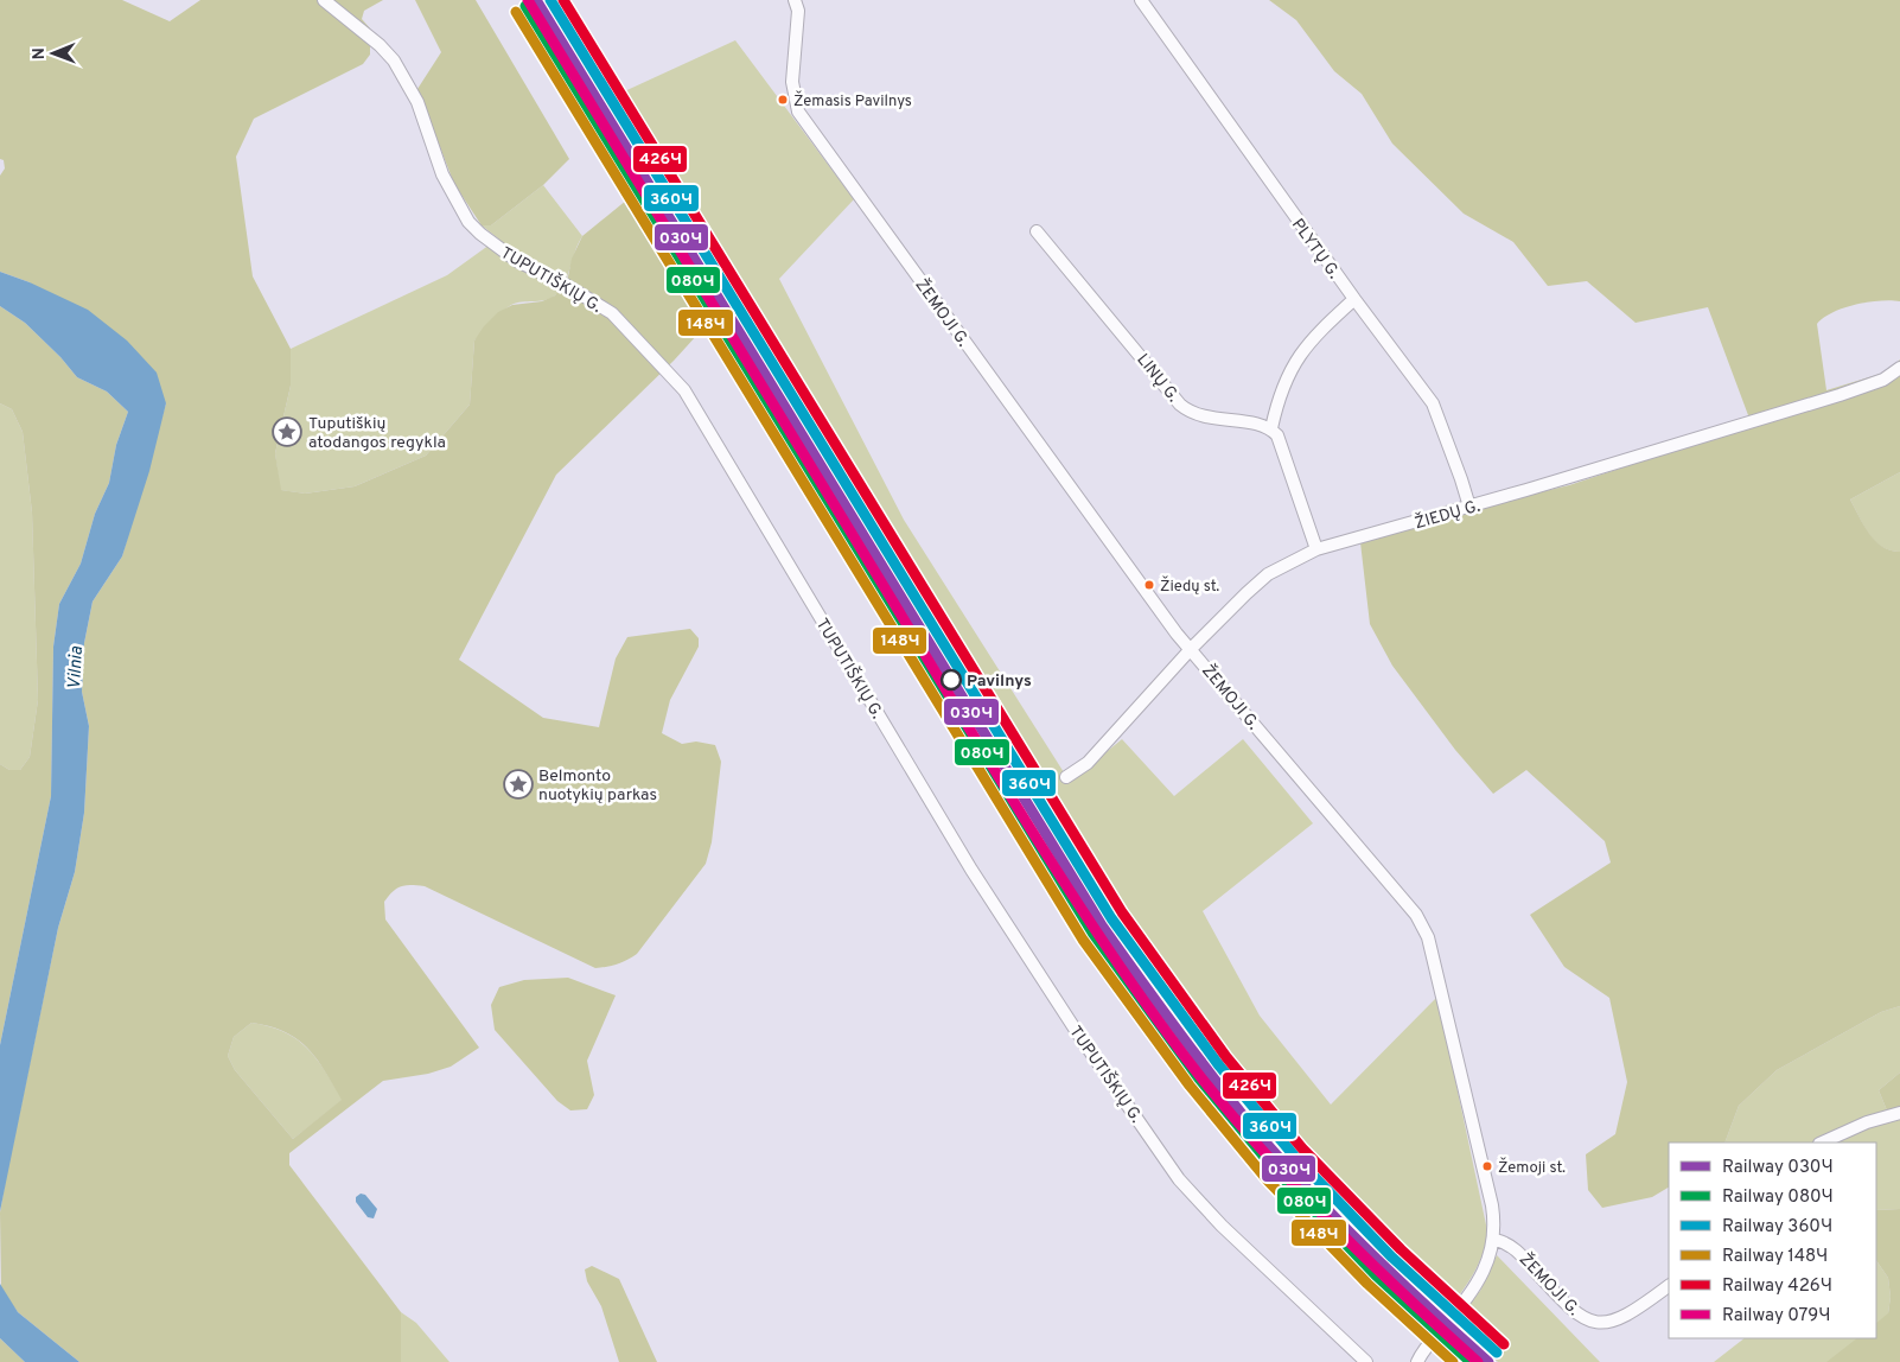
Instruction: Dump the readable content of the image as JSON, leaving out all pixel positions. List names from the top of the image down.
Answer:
{
  "streets": {
    "street": [
      "PLYTŲ G.",
      "TUPUTIŠKIŲ G.",
      "ŽEMOJI G.",
      "LINŲ G.",
      "ŽIEDŲ G."
    ]
  },
  "crossings": [
    ["PLYTŲ G.", "ŽIEDŲ G."],
    ["ŽEMOJI G.", "ŽIEDŲ G."]
  ],
  "water": ["Vilnia"],
  "places": {
    "other": [
      "Žemasis Pavilnys",
      "Žiedų st.",
      "Pavilnys",
      "Žemoji st."
    ],
    "place": ["Tuputiškių atodangos regykla", "Belmonto nuotykių parkas"]
  },
  "lines": [
    "rail line 030Ч",
    "rail line 360Ч",
    "rail line 426Ч",
    "rail line 079Ч",
    "rail line 080Ч",
    "rail line 148Ч"
  ],
  "legend": [
    "Railway 030Ч",
    "Railway 080Ч",
    "Railway 360Ч",
    "Railway 148Ч",
    "Railway 426Ч",
    "Railway 079Ч"
  ],
  "north": "left"
}
